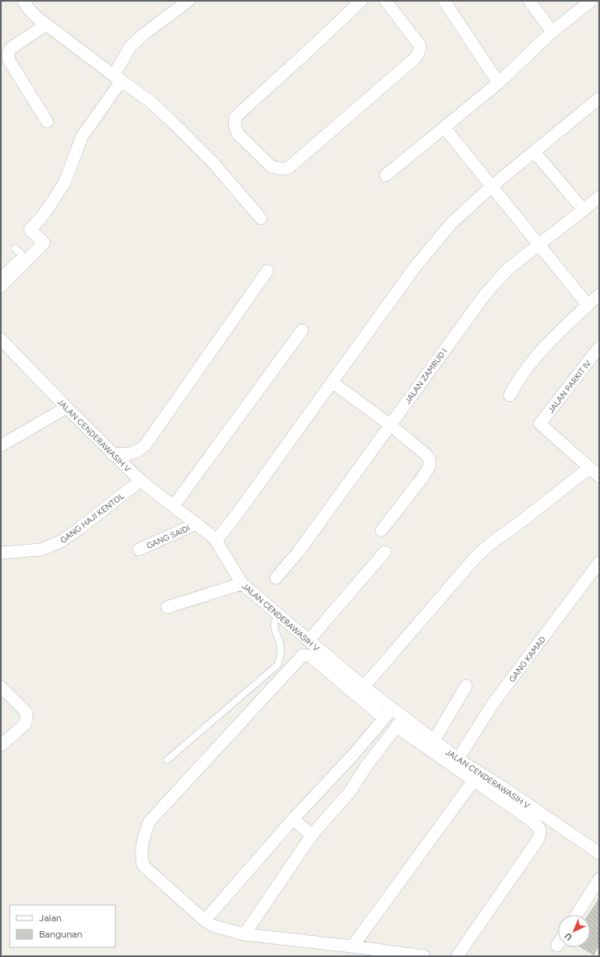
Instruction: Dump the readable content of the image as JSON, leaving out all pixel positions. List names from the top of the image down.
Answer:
{
  "streets": {
    "street": [
      "JALAN ZAMRUD I",
      "JALAN PARKIT IV",
      "JALAN CENDERAWASIH V",
      "GANG HAJI KENTOL",
      "GANG SAIDI",
      "GANG KAMAD"
    ]
  },
  "crossings": [
    ["JALAN CENDERAWASIH V", "GANG HAJI KENTOL"],
    ["JALAN CENDERAWASIH V", "GANG SAIDI"],
    ["JALAN CENDERAWASIH V", "GANG KAMAD"]
  ],
  "legend": ["Jalan", "Bangunan"],
  "north": "bottom left"
}
